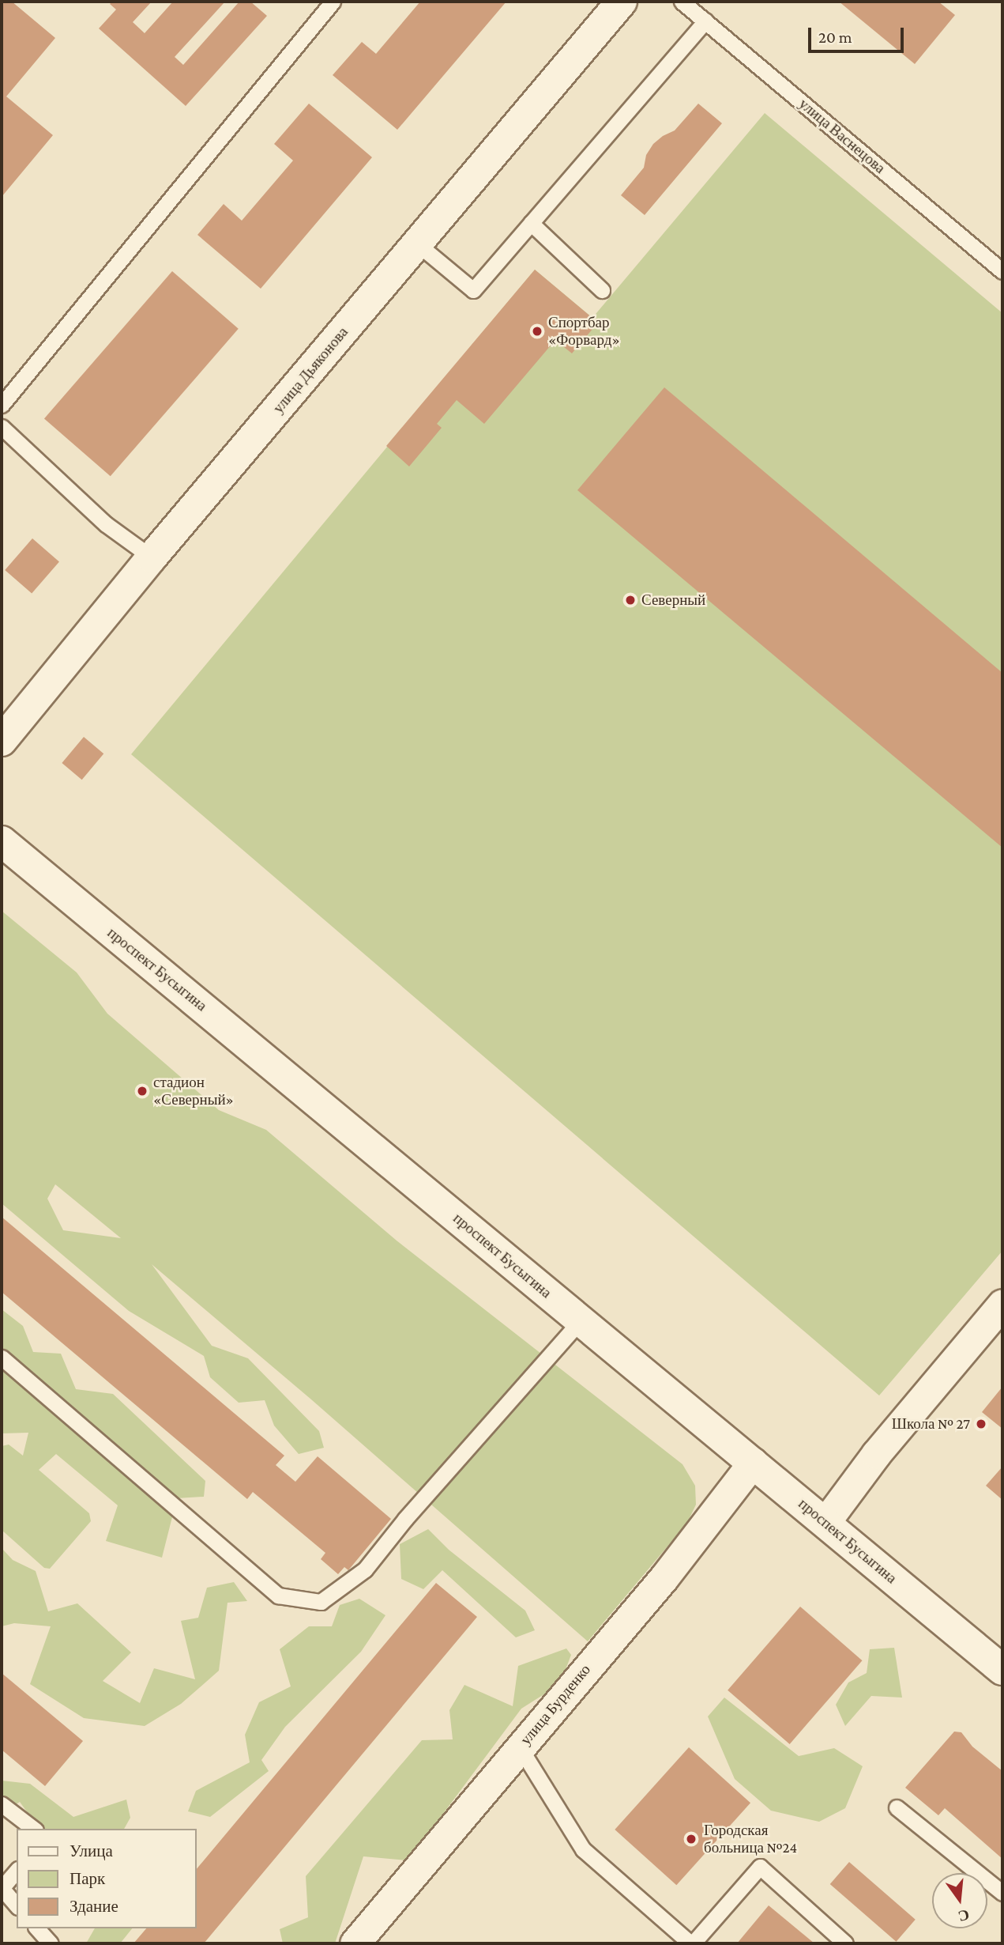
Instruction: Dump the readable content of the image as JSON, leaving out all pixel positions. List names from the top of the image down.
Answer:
{
  "streets": {
    "main road": ["улица Дьяконова", "проспект Бусыгина"],
    "street": ["улица Бурденко"],
    "lane": ["улица Васнецова"]
  },
  "crossings": [
    ["проспект Бусыгина", "улица Бурденко"]
  ],
  "places": [
    "Спортбар «Форвард»",
    "Северный",
    "стадион «Северный»",
    "Школа № 27",
    "Городская больница №24"
  ],
  "legend": ["Улица", "Парк", "Здание"],
  "scale_bar": "20 m",
  "north": "bottom"
}
